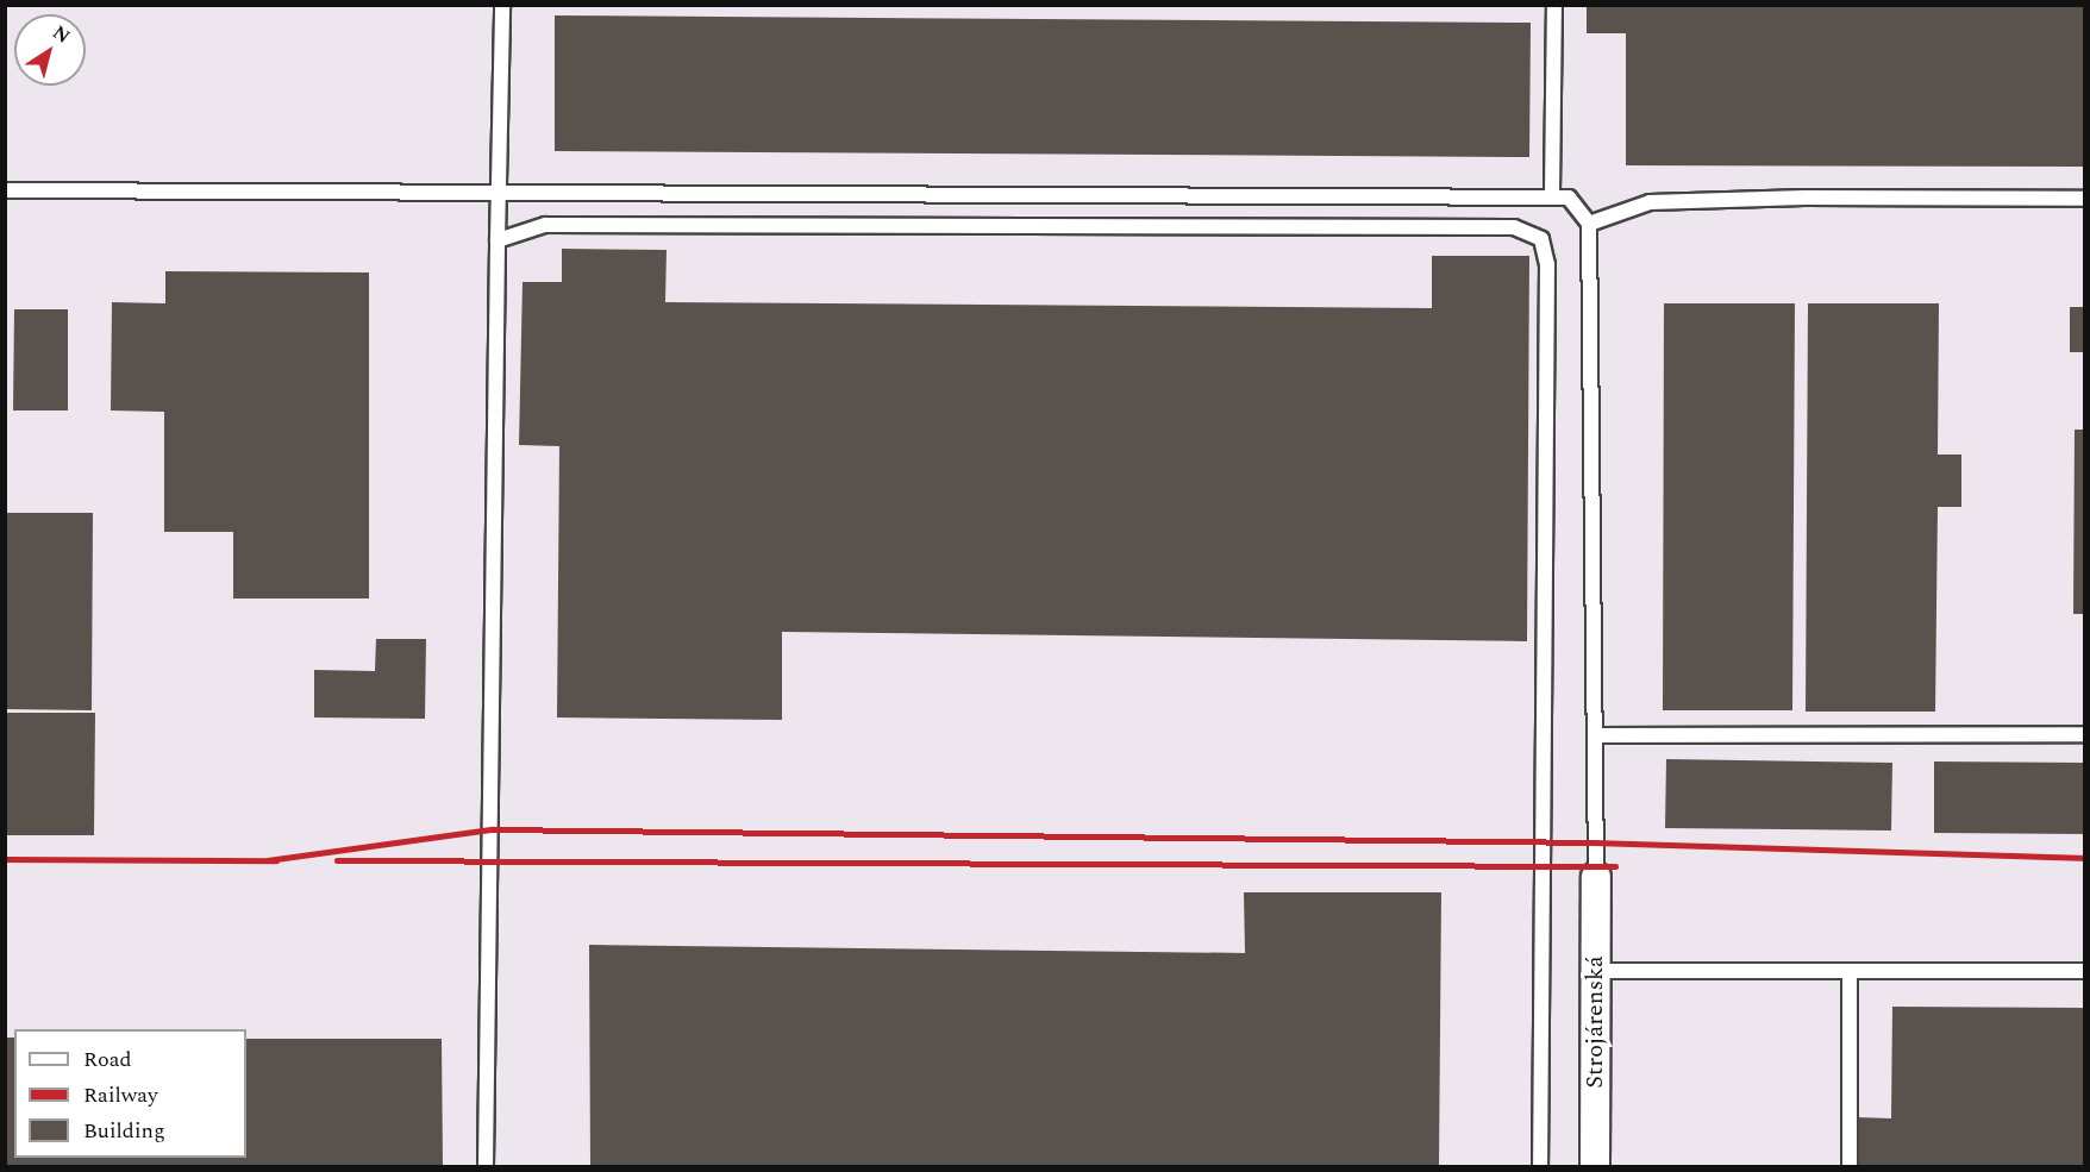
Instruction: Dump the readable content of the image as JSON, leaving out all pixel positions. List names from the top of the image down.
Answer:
{
  "streets": {
    "street": ["Strojárenská"]
  },
  "legend": ["Road", "Railway", "Building"],
  "north": "top right"
}
